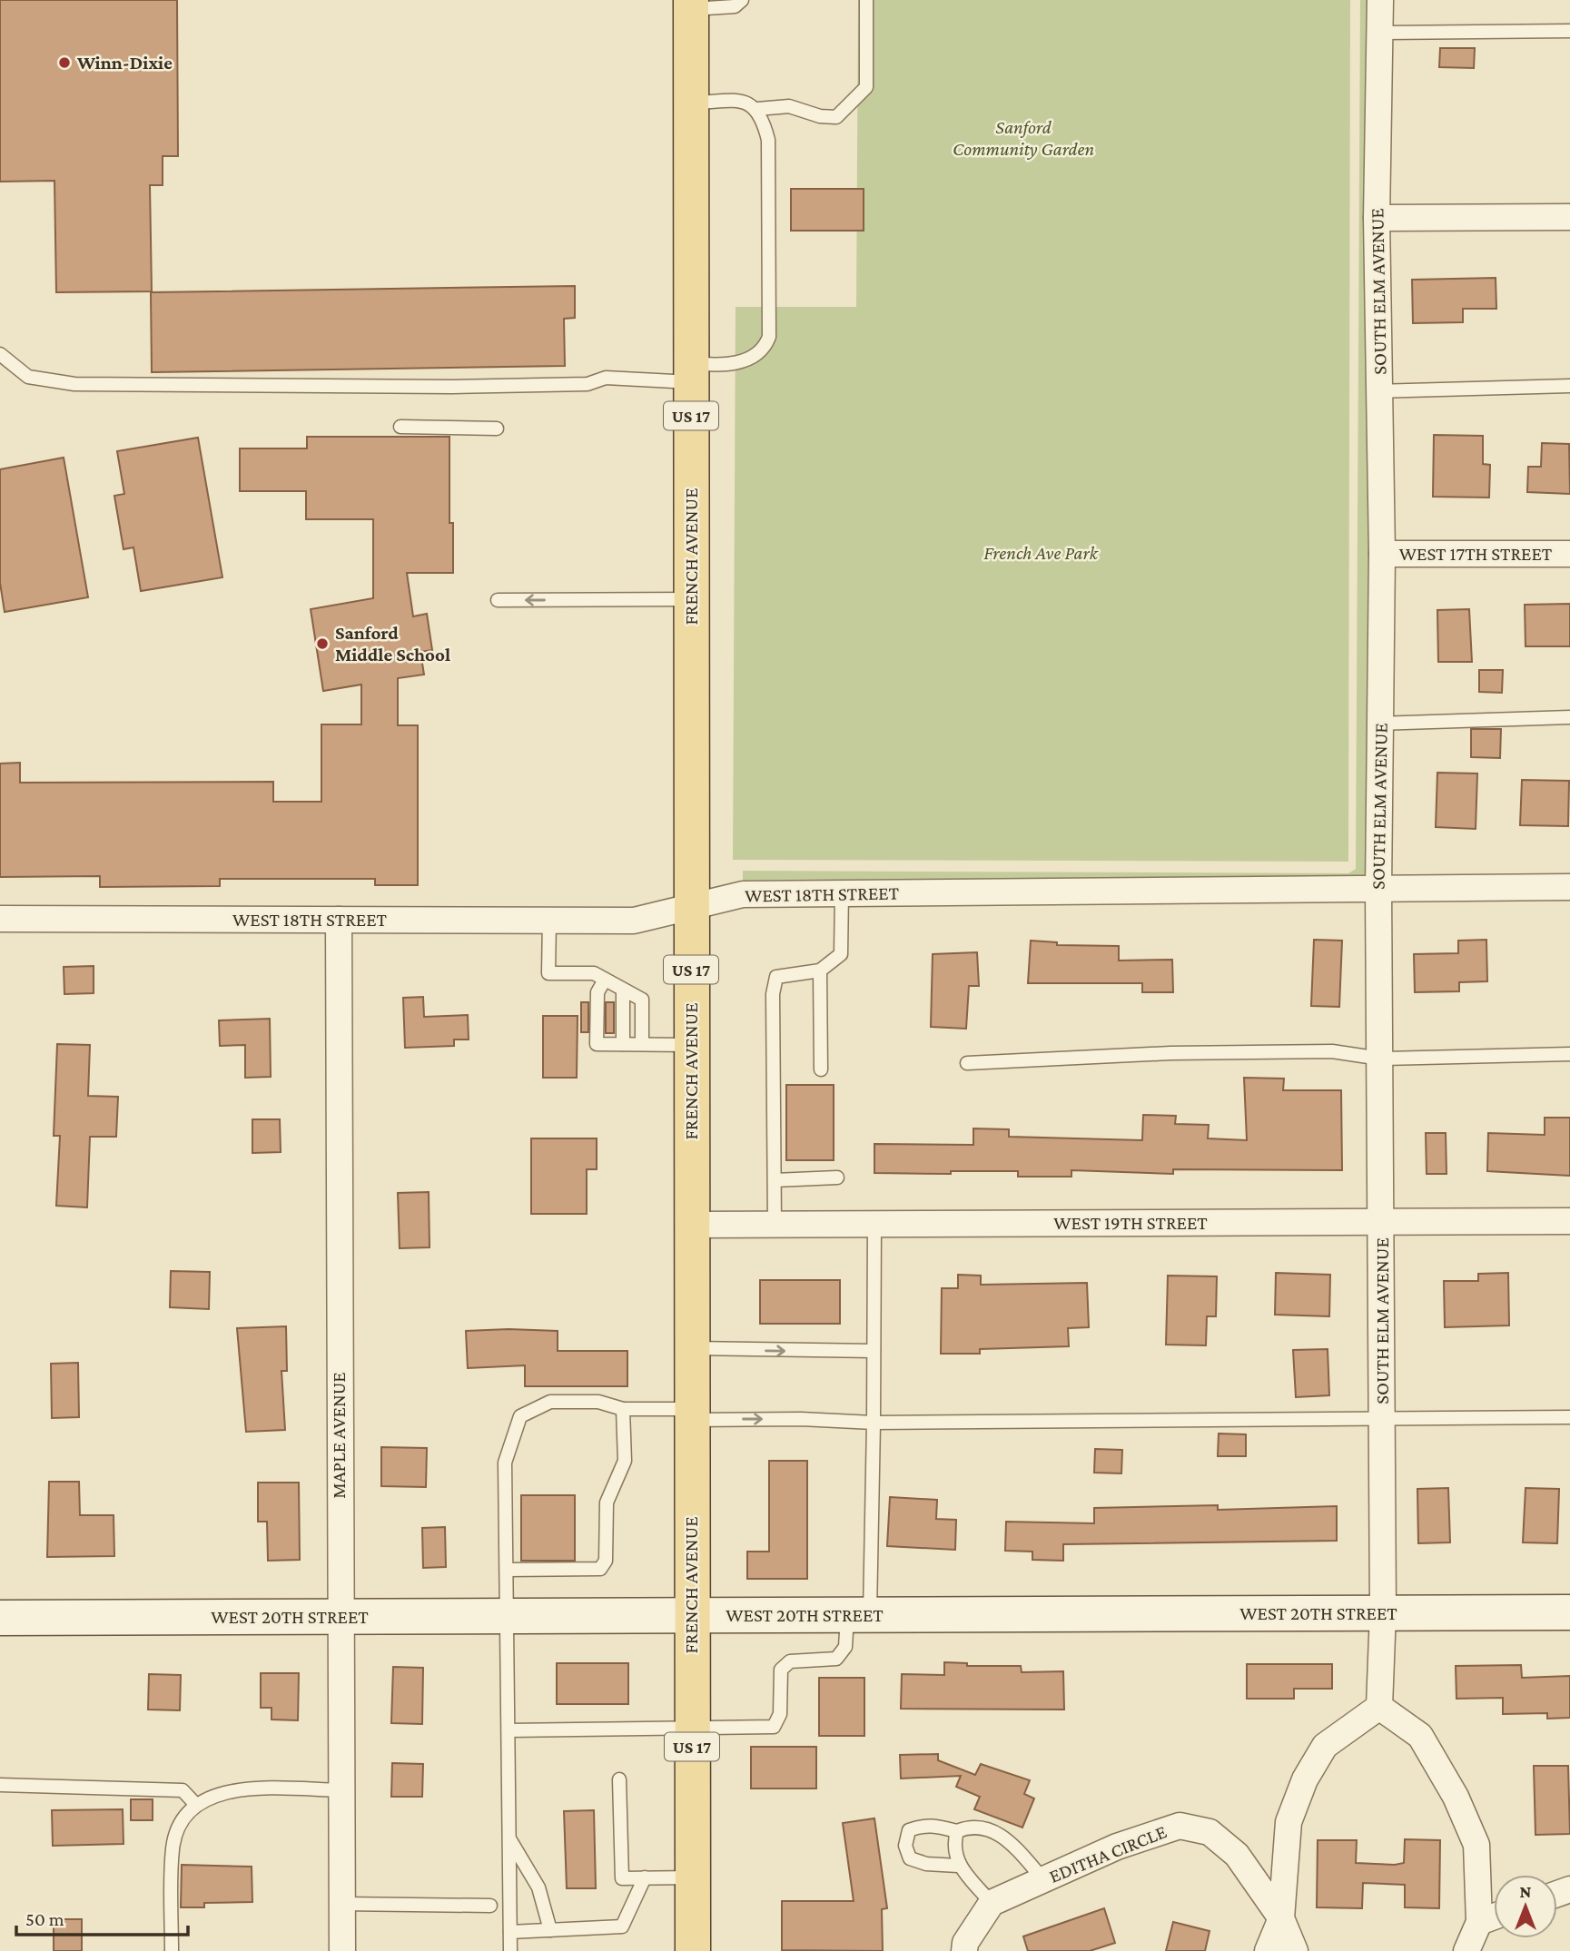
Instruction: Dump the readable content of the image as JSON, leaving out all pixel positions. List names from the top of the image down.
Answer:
{
  "streets": {
    "main road": ["US 17", "FRENCH AVENUE"],
    "street": [
      "SOUTH ELM AVENUE",
      "WEST 17TH STREET",
      "WEST 18TH STREET",
      "WEST 19TH STREET",
      "MAPLE AVENUE",
      "WEST 20TH STREET",
      "EDITHA CIRCLE"
    ]
  },
  "crossings": [
    ["SOUTH ELM AVENUE", "WEST 17TH STREET"],
    ["SOUTH ELM AVENUE", "WEST 18TH STREET"],
    ["SOUTH ELM AVENUE", "WEST 19TH STREET"],
    ["SOUTH ELM AVENUE", "WEST 20TH STREET"],
    ["FRENCH AVENUE", "WEST 18TH STREET"],
    ["FRENCH AVENUE", "WEST 19TH STREET"],
    ["FRENCH AVENUE", "WEST 20TH STREET"],
    ["WEST 18TH STREET", "MAPLE AVENUE"],
    ["MAPLE AVENUE", "WEST 20TH STREET"]
  ],
  "parks": ["Sanford Community Garden", "French Ave Park"],
  "places": ["Winn-Dixie", "Sanford Middle School"],
  "scale_bar": "50 m",
  "north": "top"
}
